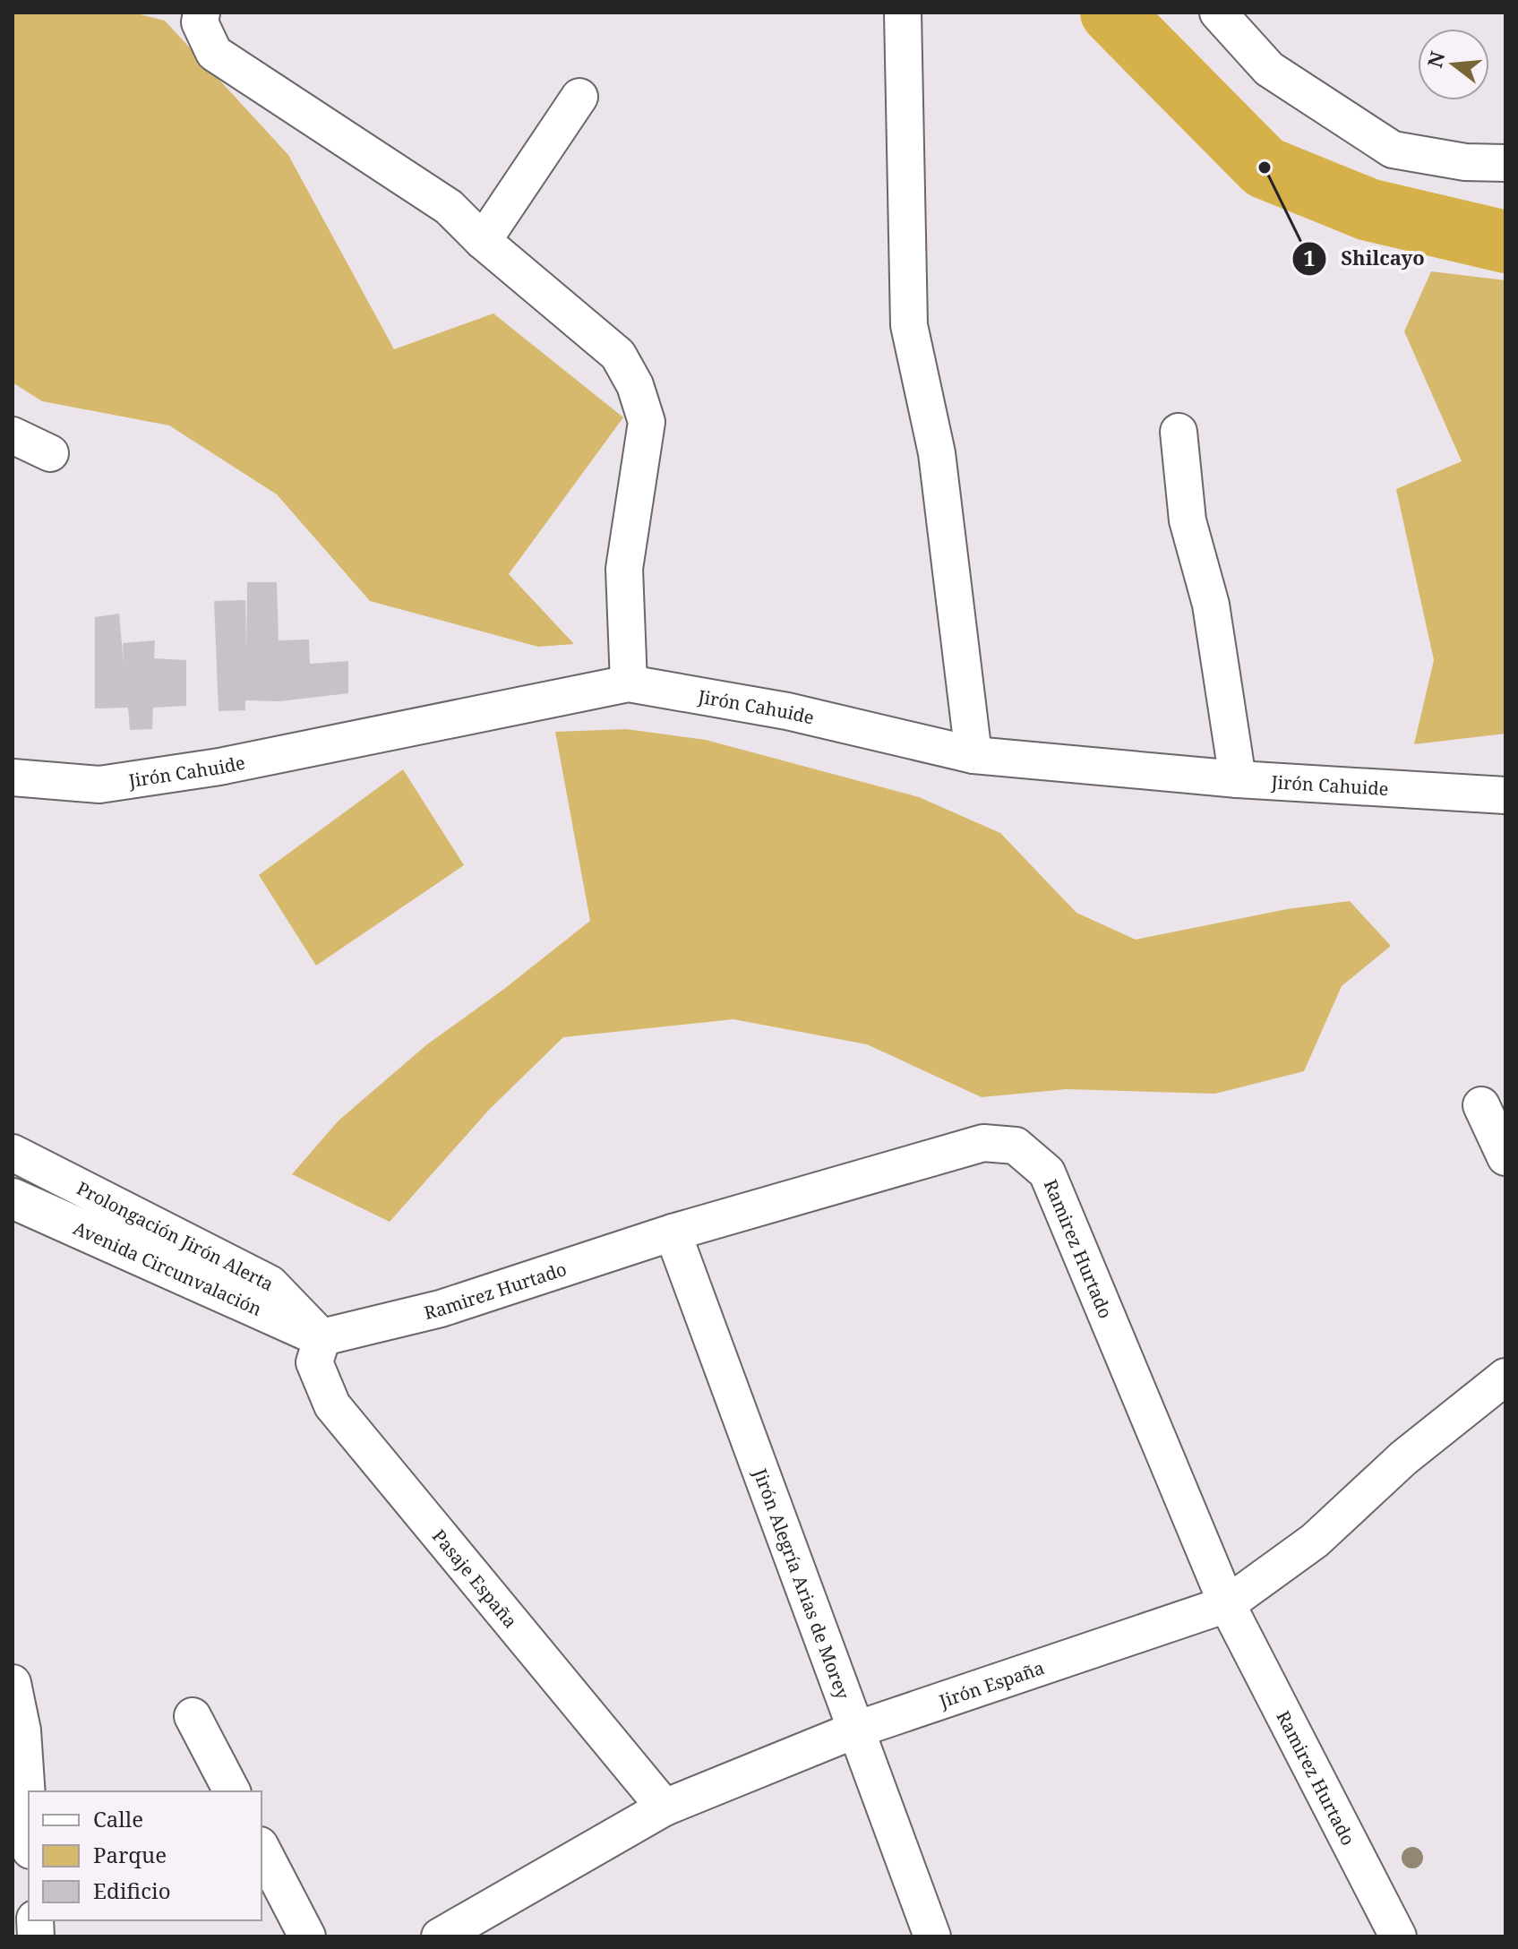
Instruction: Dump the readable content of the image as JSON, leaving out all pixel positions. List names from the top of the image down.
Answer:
{
  "streets": {
    "main road": ["Avenida Circunvalación"],
    "street": [
      "Jirón Cahuide",
      "Prolongación Jirón Alerta",
      "Ramirez Hurtado",
      "Pasaje España",
      "Jirón Alegría Arias de Morey",
      "Jirón España"
    ]
  },
  "crossings": [
    ["Prolongación Jirón Alerta", "Ramirez Hurtado"],
    ["Prolongación Jirón Alerta", "Avenida Circunvalación"],
    ["Prolongación Jirón Alerta", "Pasaje España"],
    ["Ramirez Hurtado", "Avenida Circunvalación"],
    ["Ramirez Hurtado", "Pasaje España"],
    ["Ramirez Hurtado", "Jirón Alegría Arias de Morey"],
    ["Ramirez Hurtado", "Jirón España"],
    ["Avenida Circunvalación", "Pasaje España"],
    ["Pasaje España", "Jirón España"],
    ["Jirón Alegría Arias de Morey", "Jirón España"]
  ],
  "places": ["Shilcayo"],
  "legend": ["Calle", "Parque", "Edificio"],
  "north": "left"
}
